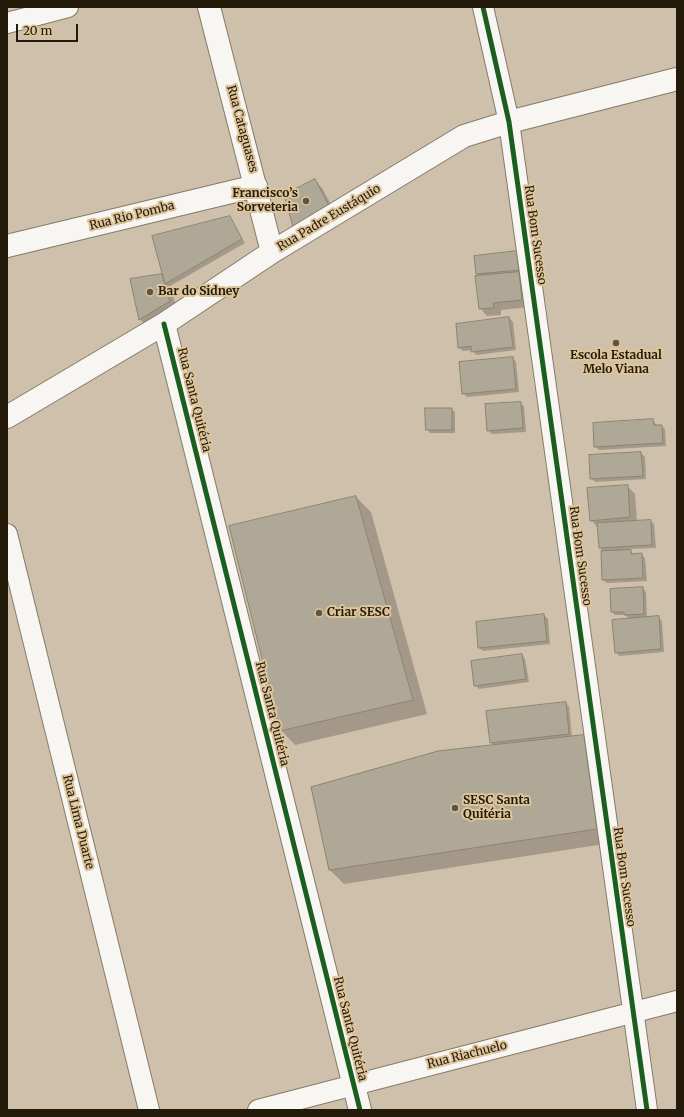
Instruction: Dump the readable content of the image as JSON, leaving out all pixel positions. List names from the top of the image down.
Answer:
{
  "streets": {
    "main road": [
      "Rua Cataguases",
      "Rua Rio Pomba",
      "Rua Padre Eustáquio",
      "Rua Santa Quitéria"
    ],
    "street": ["Rua Bom Sucesso", "Rua Lima Duarte", "Rua Riachuelo"]
  },
  "crossings": [
    ["Rua Cataguases", "Rua Rio Pomba"],
    ["Rua Cataguases", "Rua Padre Eustáquio"],
    ["Rua Padre Eustáquio", "Rua Bom Sucesso"],
    ["Rua Padre Eustáquio", "Rua Santa Quitéria"],
    ["Rua Bom Sucesso", "Rua Riachuelo"],
    ["Rua Santa Quitéria", "Rua Riachuelo"]
  ],
  "places": [
    "Francisco’s Sorveteria",
    "Bar do Sidney",
    "Escola Estadual Melo Viana",
    "Criar SESC",
    "SESC Santa Quitéria"
  ],
  "scale_bar": "20 m"
}
